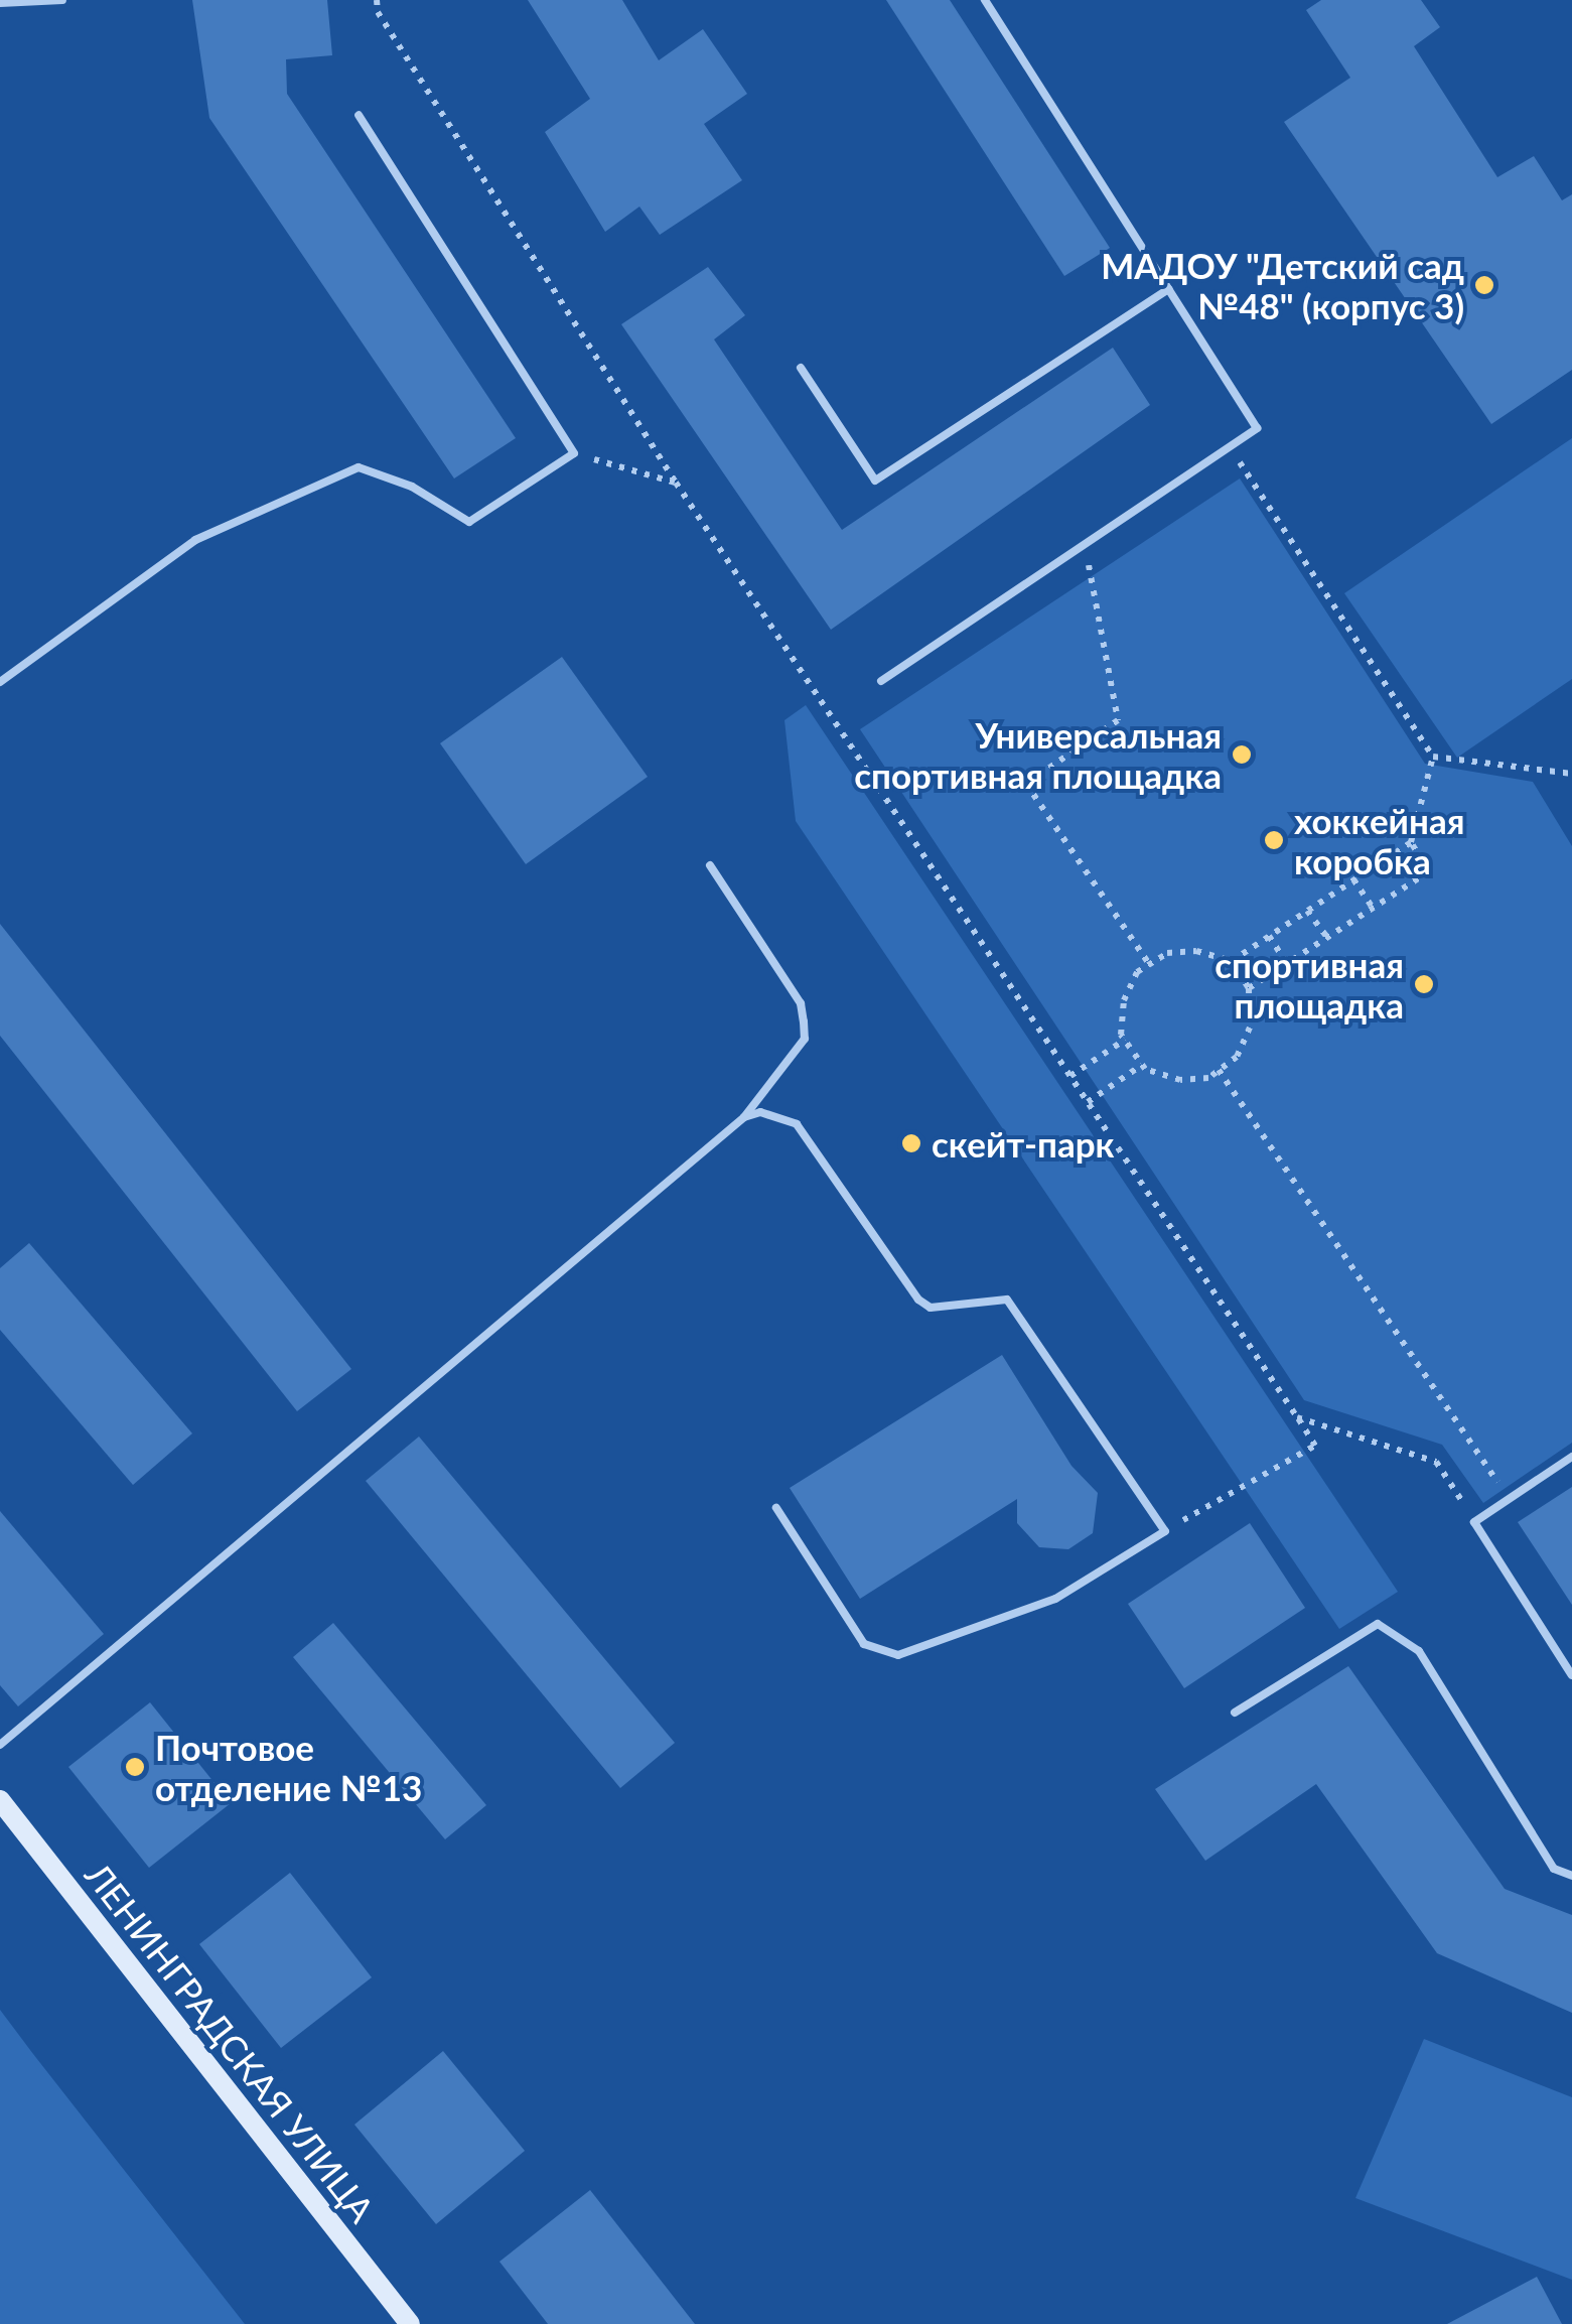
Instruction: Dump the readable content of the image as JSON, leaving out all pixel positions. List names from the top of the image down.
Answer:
{
  "streets": {
    "street": ["ЛЕНИНГРАДСКАЯ УЛИЦА"]
  },
  "places": [
    "МАДОУ \"Детский сад №48\" (корпус 3)",
    "Универсальная спортивная площадка",
    "хоккейная коробка",
    "спортивная площадка",
    "скейт-парк",
    "Почтовое отделение №13"
  ]
}
